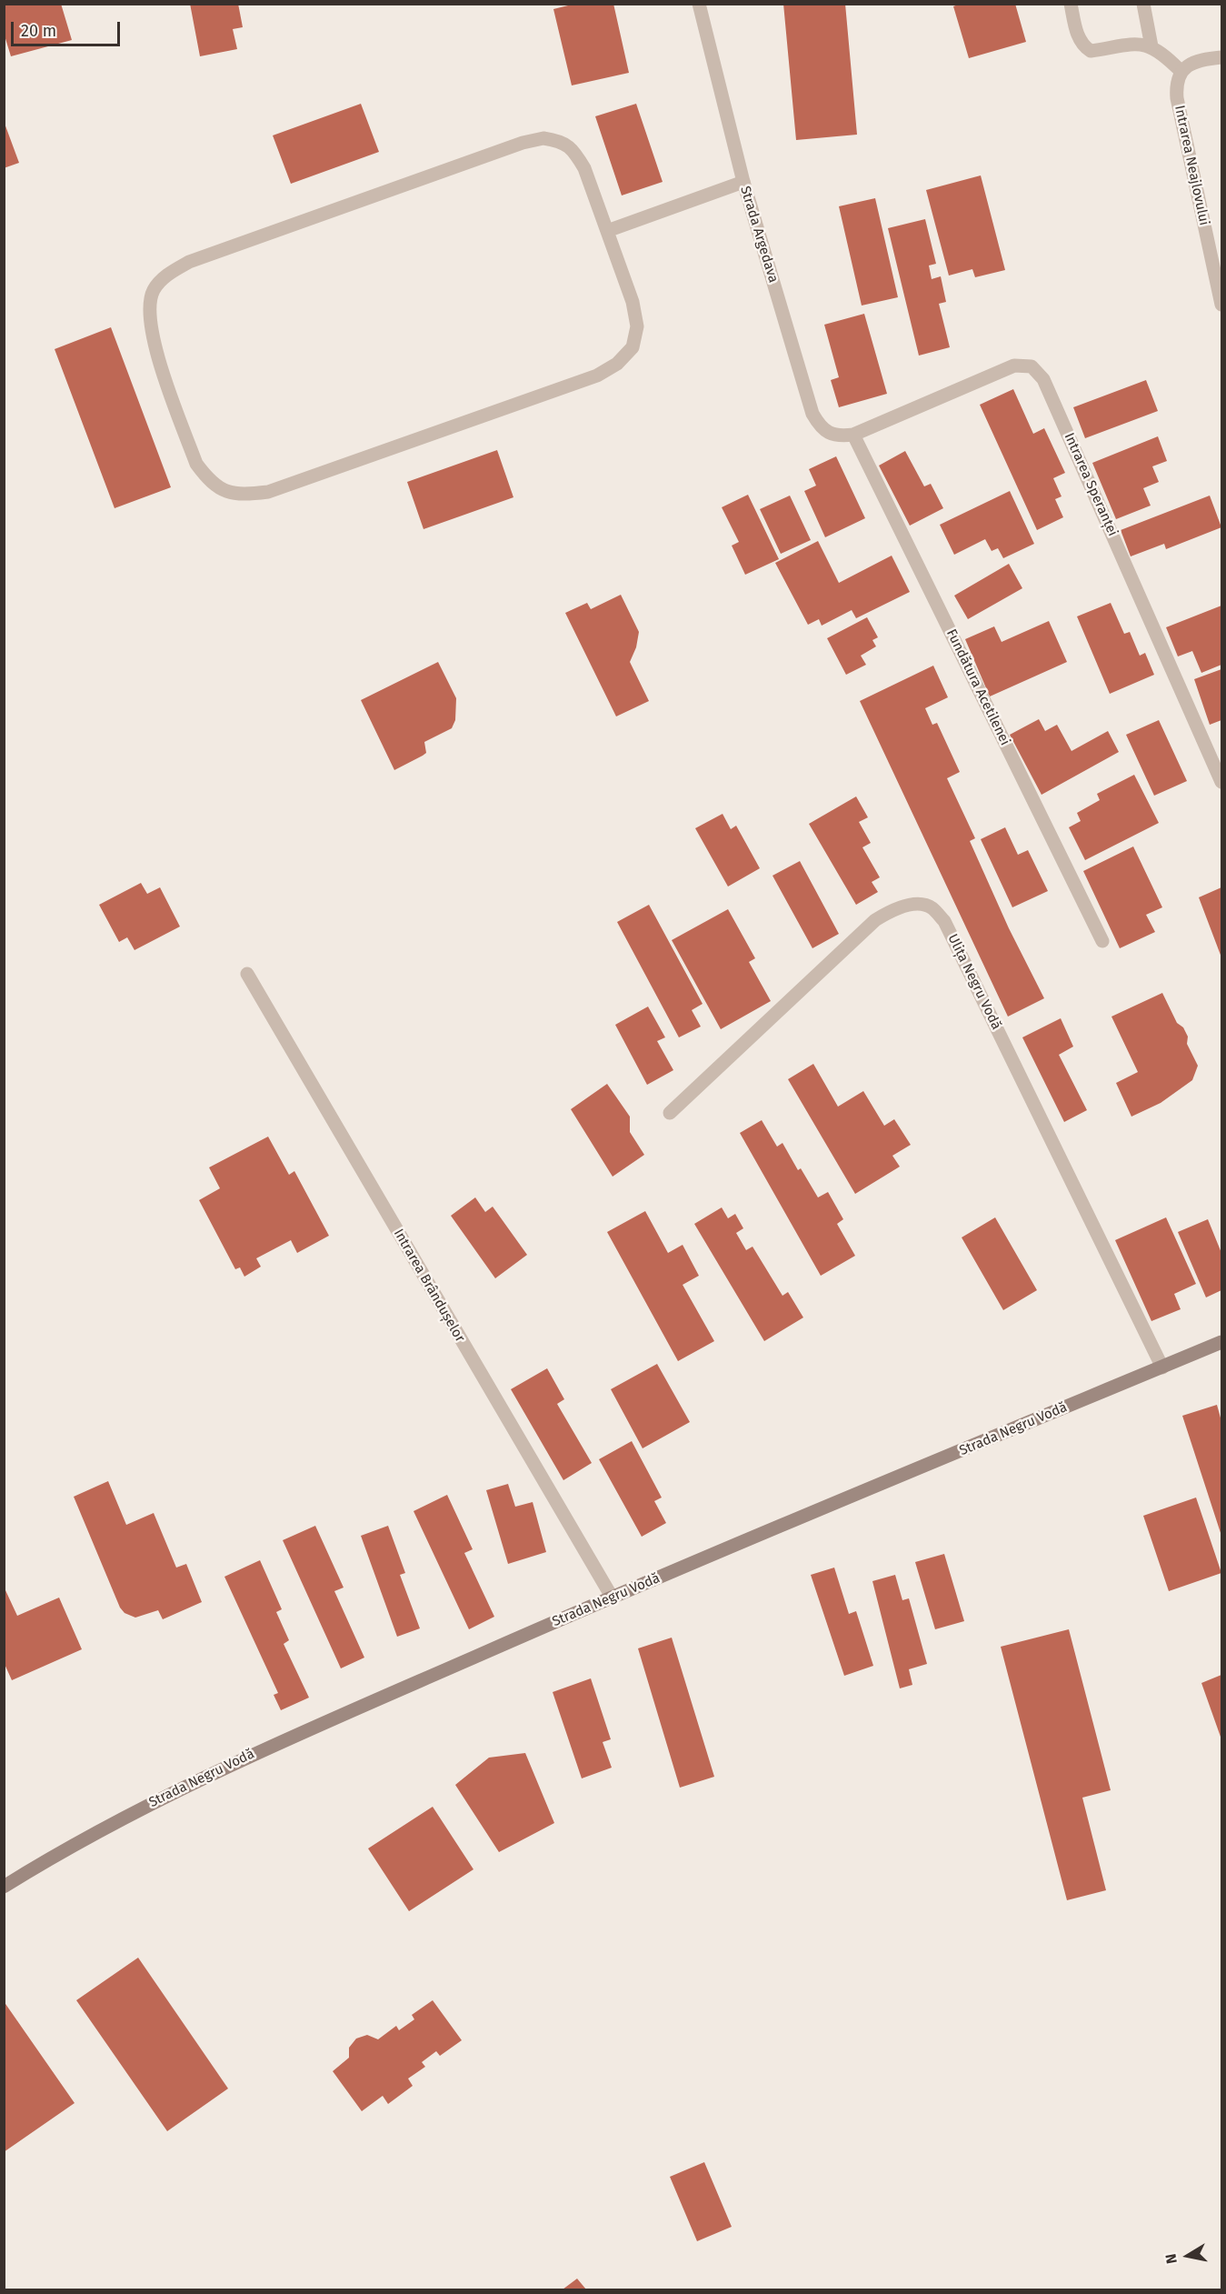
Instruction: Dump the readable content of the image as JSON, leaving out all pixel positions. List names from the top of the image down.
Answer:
{
  "streets": {
    "street": [
      "Intrarea Neajlovului",
      "Strada Argedava",
      "Intrarea Speranței",
      "Fundătura Acetilenei",
      "Ulița Negru Vodă",
      "Intrarea Brândușelor",
      "Strada Negru Vodă"
    ]
  },
  "crossings": [
    ["Strada Argedava", "Intrarea Speranței"],
    ["Strada Argedava", "Fundătura Acetilenei"],
    ["Intrarea Speranței", "Fundătura Acetilenei"],
    ["Ulița Negru Vodă", "Strada Negru Vodă"],
    ["Intrarea Brândușelor", "Strada Negru Vodă"]
  ],
  "scale_bar": "20 m",
  "north": "left"
}
